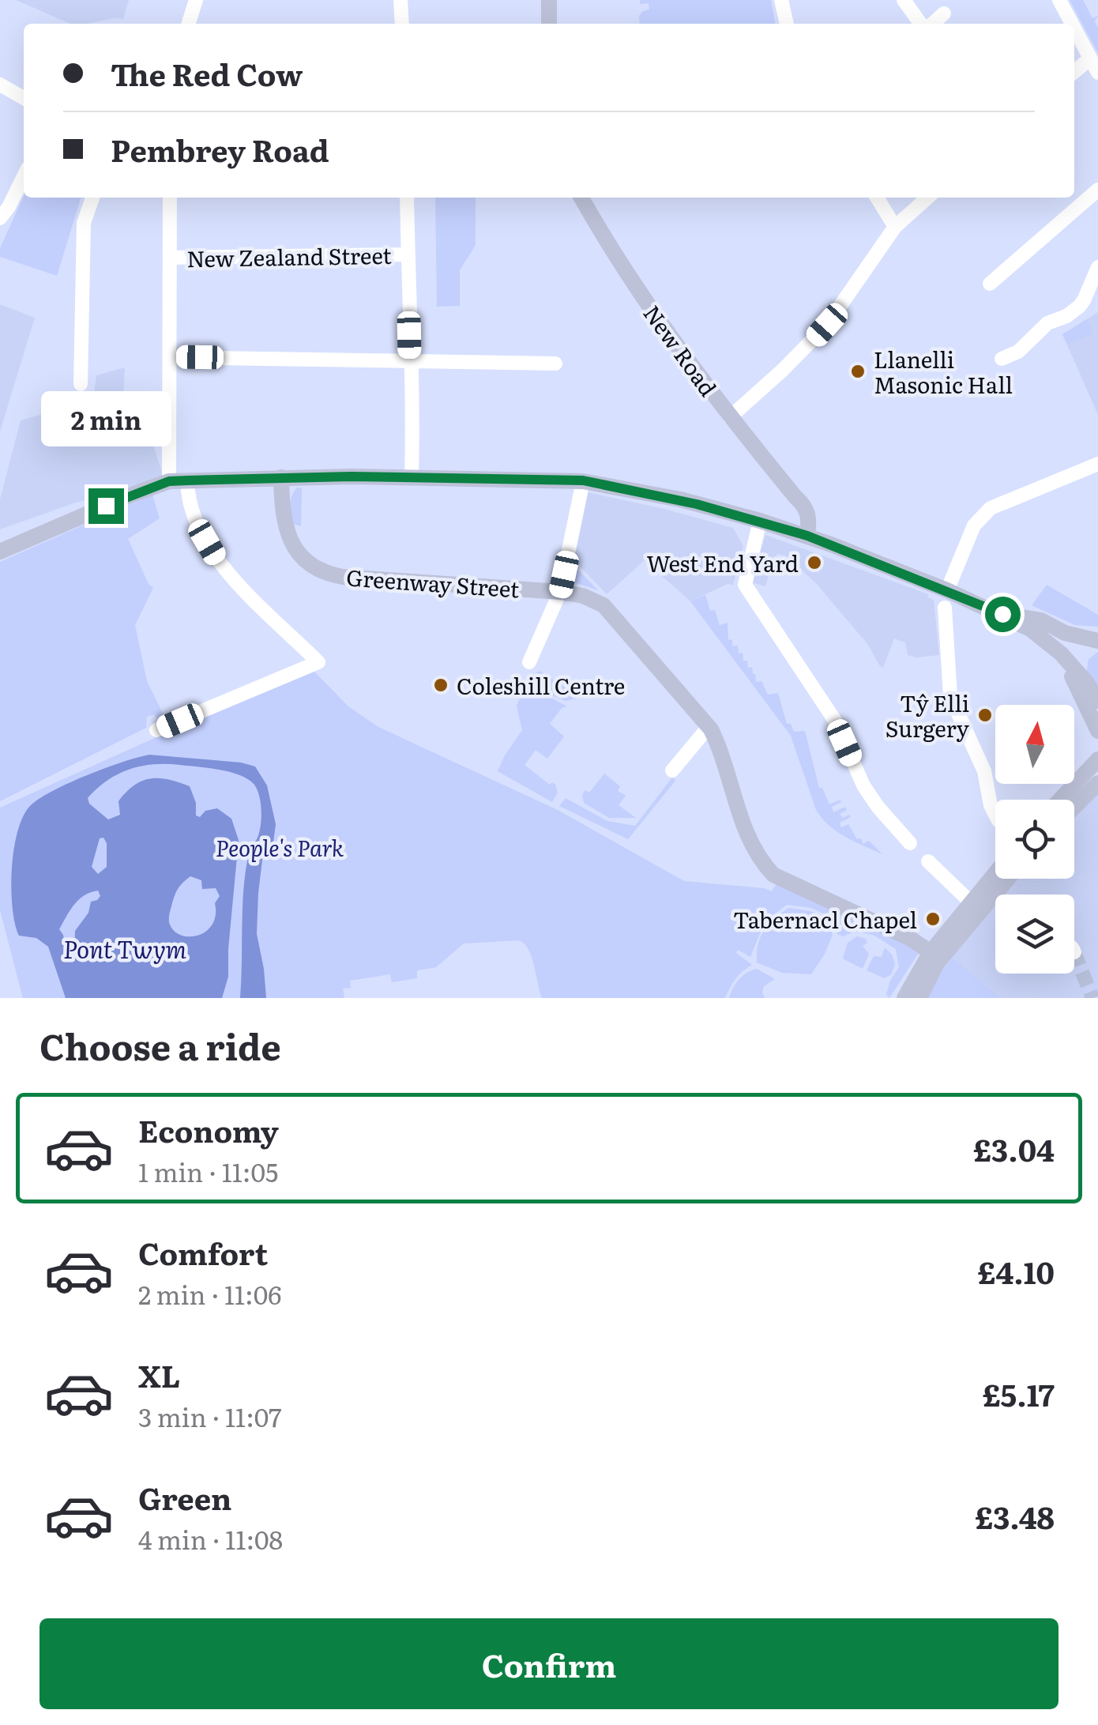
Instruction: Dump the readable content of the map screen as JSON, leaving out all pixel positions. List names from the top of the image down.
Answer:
{
  "streets": {
    "main road": ["New Road", "Greenway Street"],
    "street": ["New Zealand Street"]
  },
  "water": ["Pont Twym"],
  "parks": ["People's Park"],
  "places": [
    "Llanelli Masonic Hall",
    "West End Yard",
    "Coleshill Centre",
    "Tŷ Elli Surgery",
    "Tabernacl Chapel"
  ],
  "north": "top",
  "page": {
    "banner": ["The Red Cow", "Pembrey Road"],
    "bubble": "2 min",
    "heading": "Choose a ride",
    "list": [
      {
        "name": "Economy",
        "note": "1 min · 11:05",
        "value": "£3.04"
      },
      {
        "name": "Comfort",
        "note": "2 min · 11:06",
        "value": "£4.10"
      },
      {
        "name": "XL",
        "note": "3 min · 11:07",
        "value": "£5.17"
      },
      {
        "name": "Green",
        "note": "4 min · 11:08",
        "value": "£3.48"
      }
    ],
    "buttons": "Confirm"
  }
}
